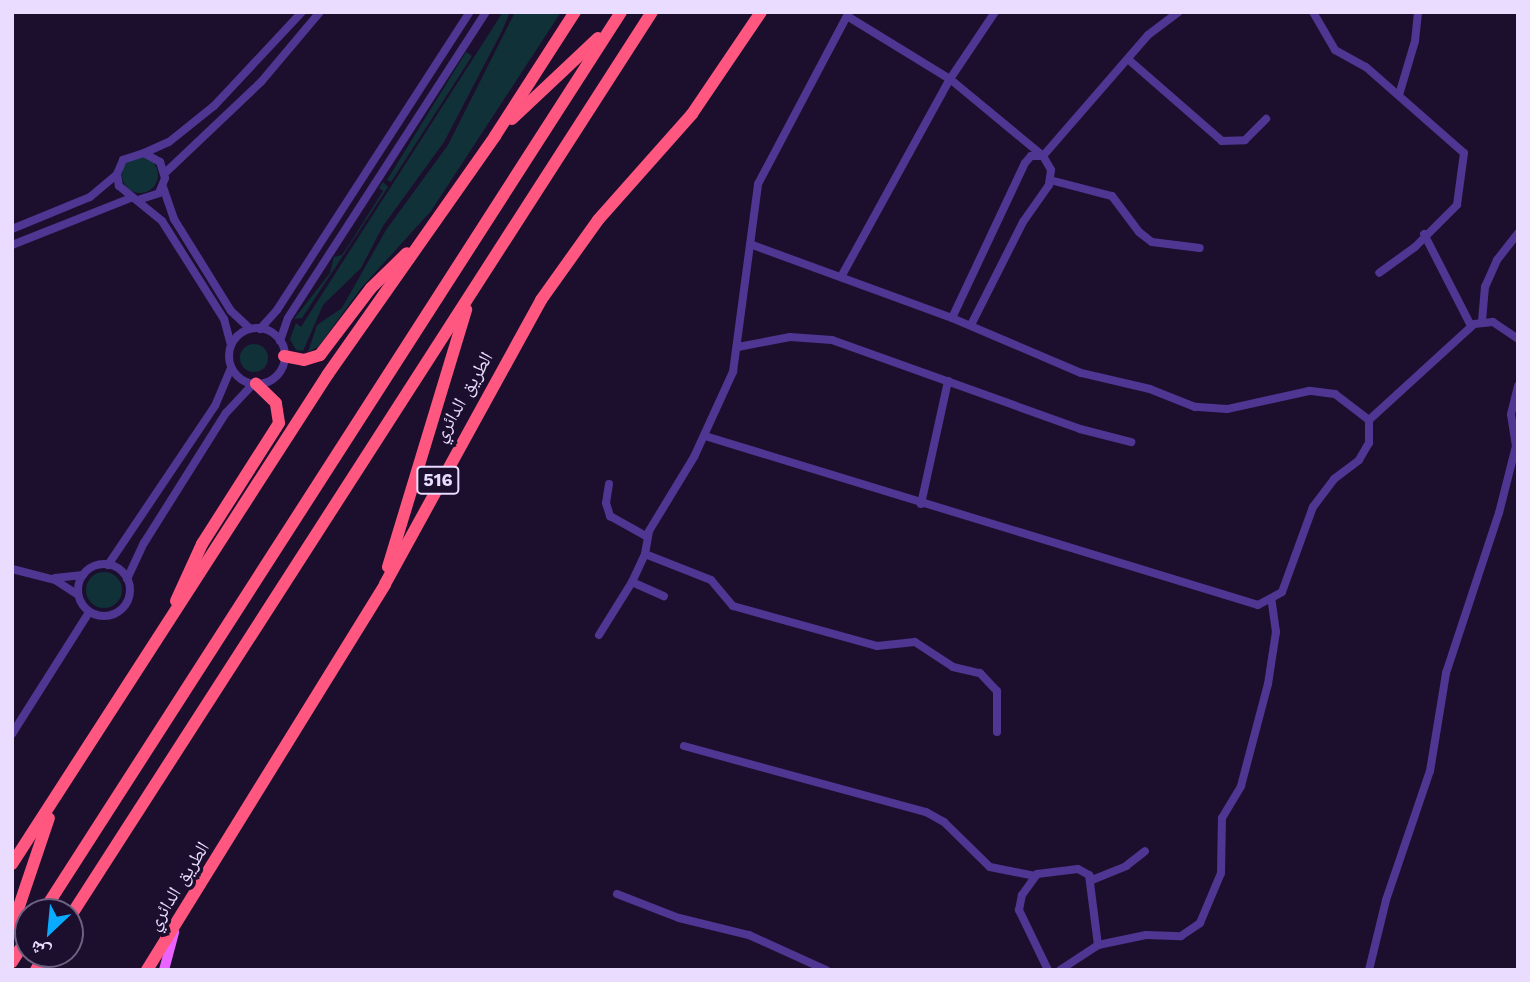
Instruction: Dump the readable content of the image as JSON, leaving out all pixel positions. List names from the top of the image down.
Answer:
{
  "streets": {
    "highway": ["الطريق الدائري", "516"]
  },
  "crossings": [
    ["الطريق الدائري", "516"]
  ],
  "north": "bottom left"
}
